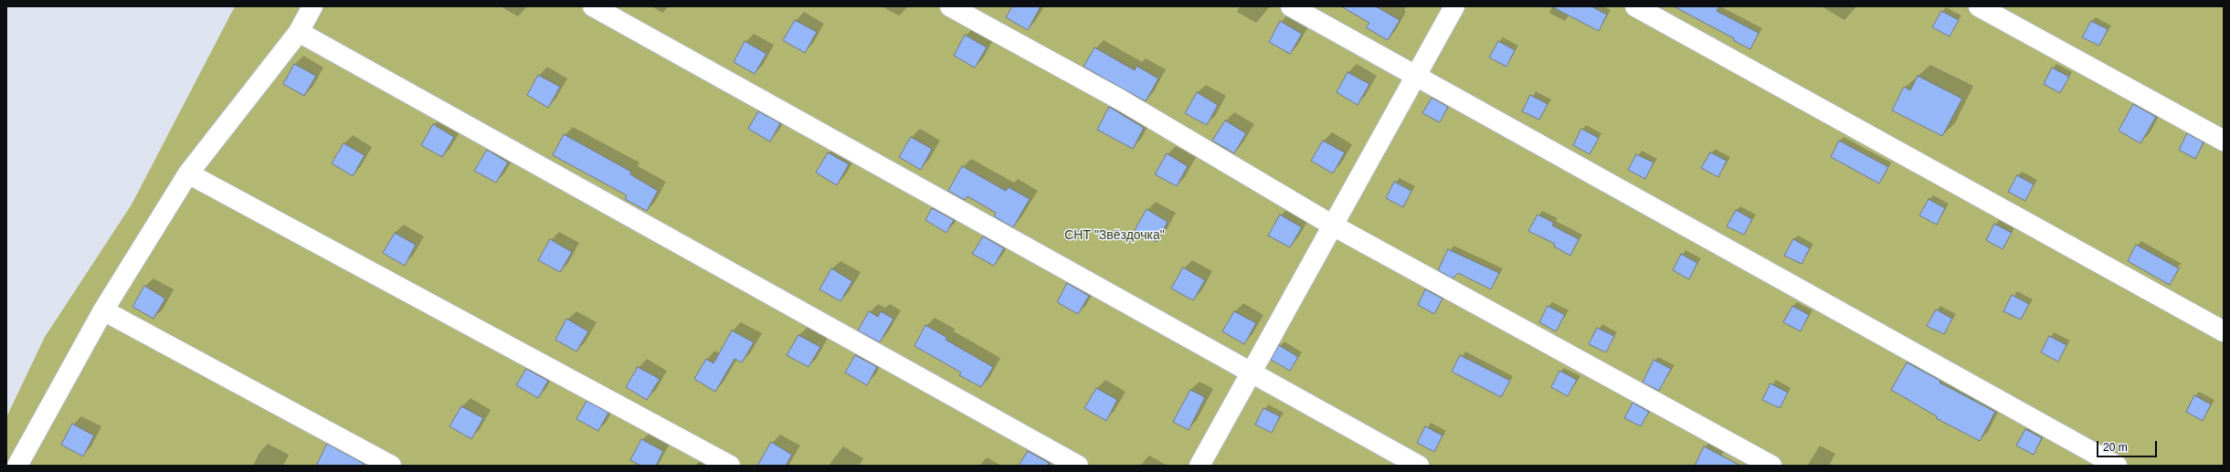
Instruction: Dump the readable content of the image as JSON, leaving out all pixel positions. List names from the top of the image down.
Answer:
{
  "parks": ["СНТ \"Звёздочка\""],
  "scale_bar": "20 m"
}
